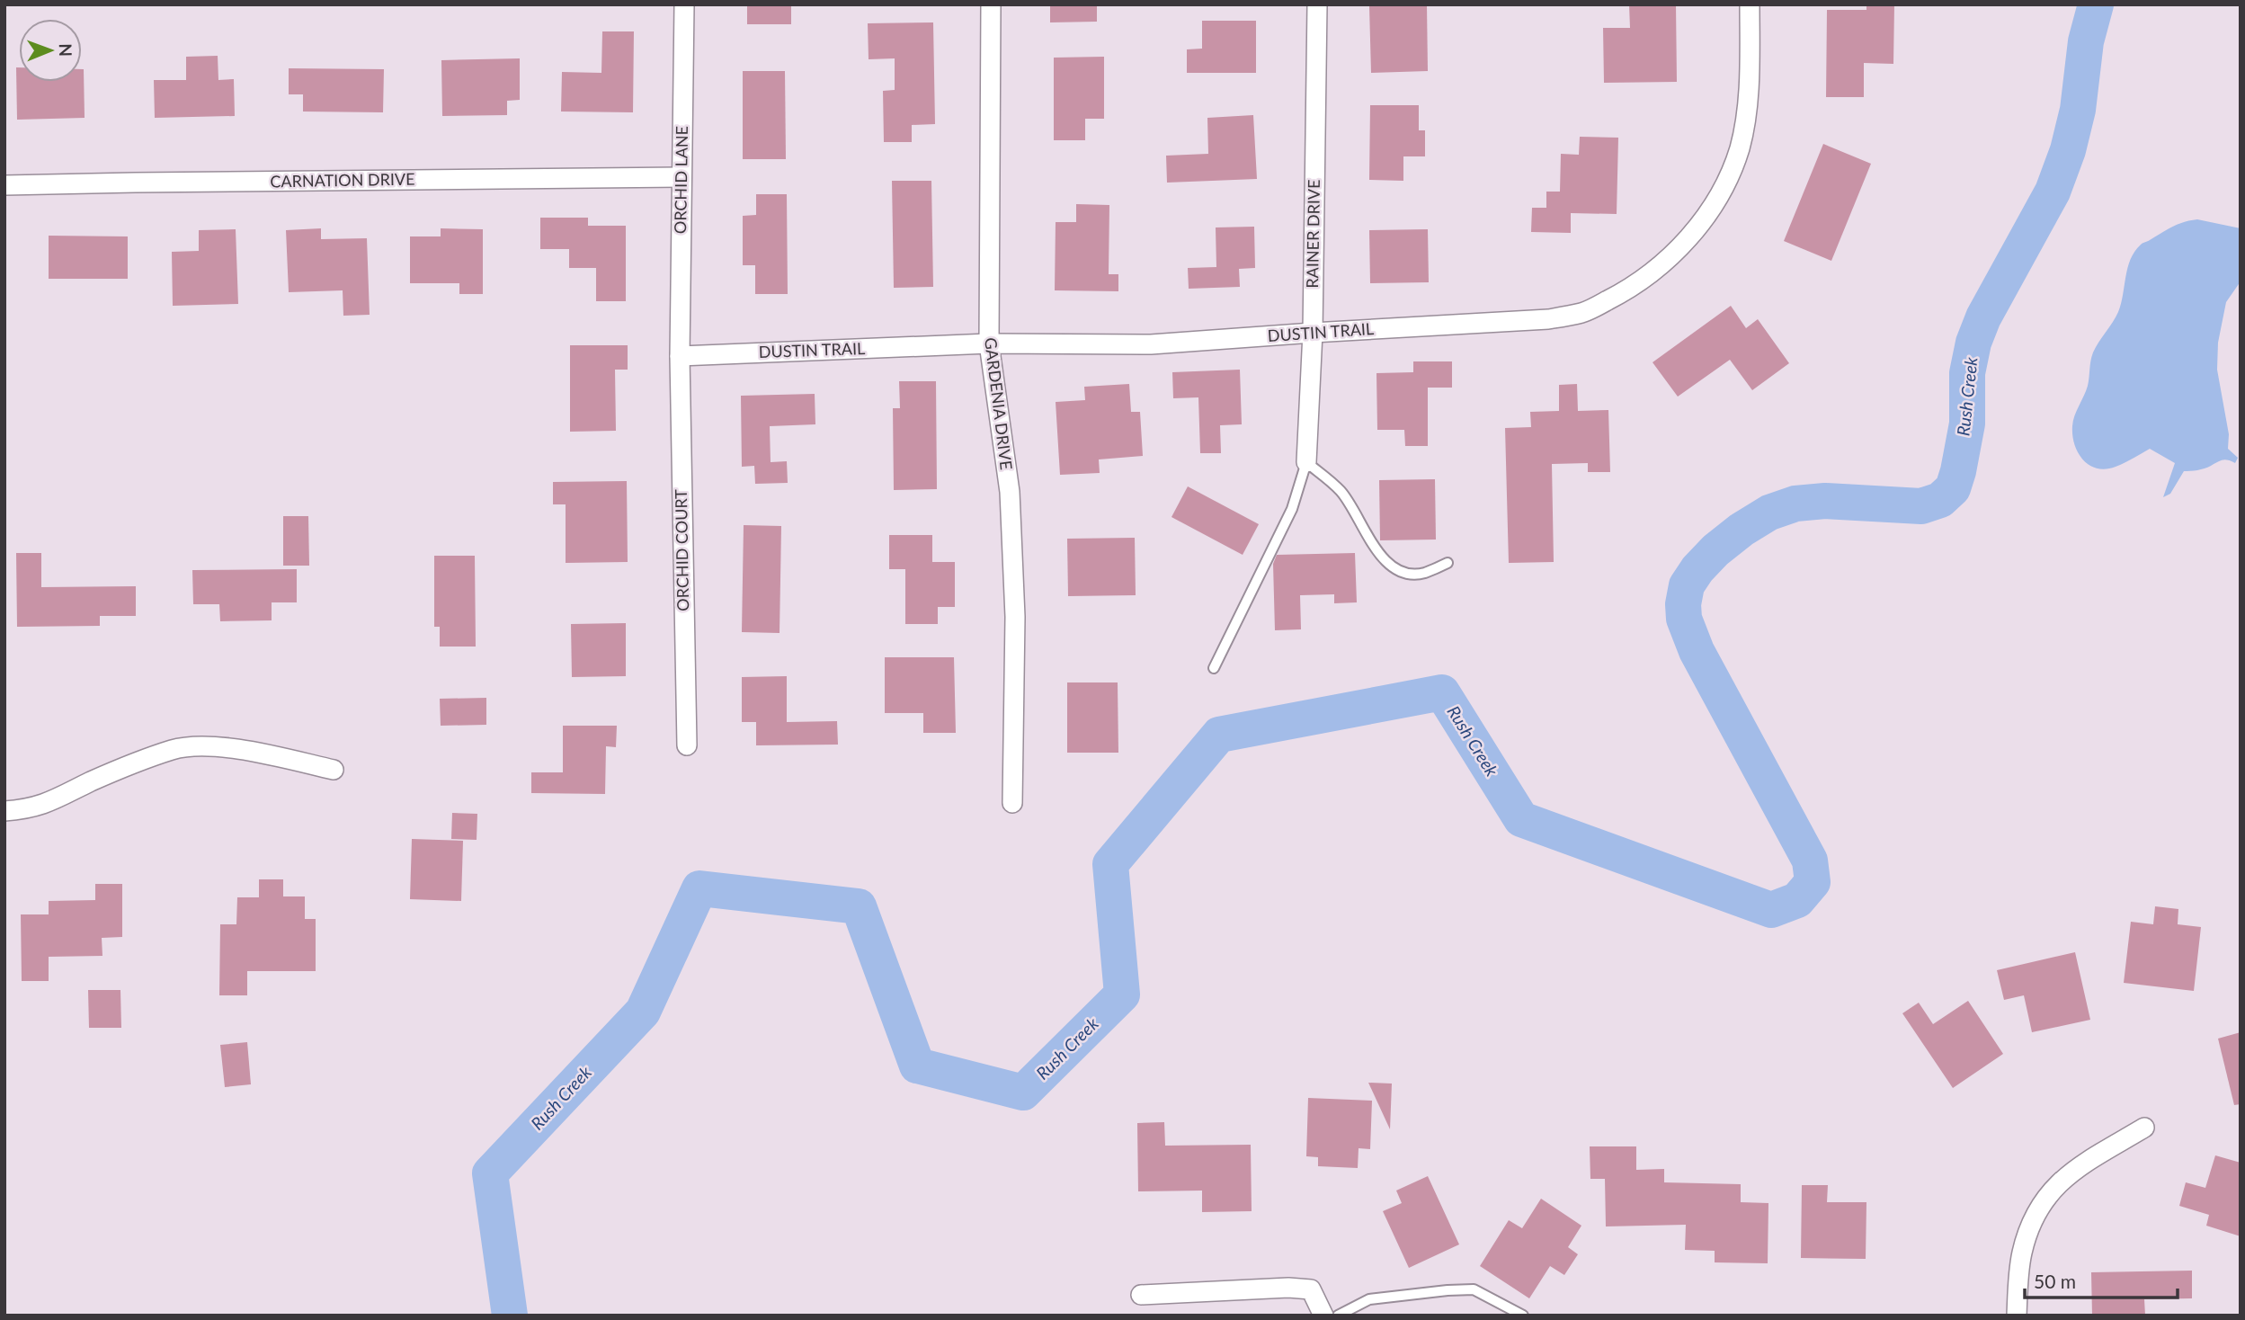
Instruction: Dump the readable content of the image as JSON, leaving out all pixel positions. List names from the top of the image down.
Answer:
{
  "streets": {
    "street": [
      "ORCHID LANE",
      "CARNATION DRIVE",
      "RAINER DRIVE",
      "DUSTIN TRAIL",
      "GARDENIA DRIVE",
      "ORCHID COURT"
    ]
  },
  "crossings": [
    ["ORCHID LANE", "CARNATION DRIVE"],
    ["ORCHID LANE", "DUSTIN TRAIL"],
    ["ORCHID LANE", "ORCHID COURT"],
    ["RAINER DRIVE", "DUSTIN TRAIL"],
    ["DUSTIN TRAIL", "GARDENIA DRIVE"],
    ["DUSTIN TRAIL", "ORCHID COURT"]
  ],
  "water": ["Rush Creek"],
  "scale_bar": "50 m",
  "north": "right"
}
